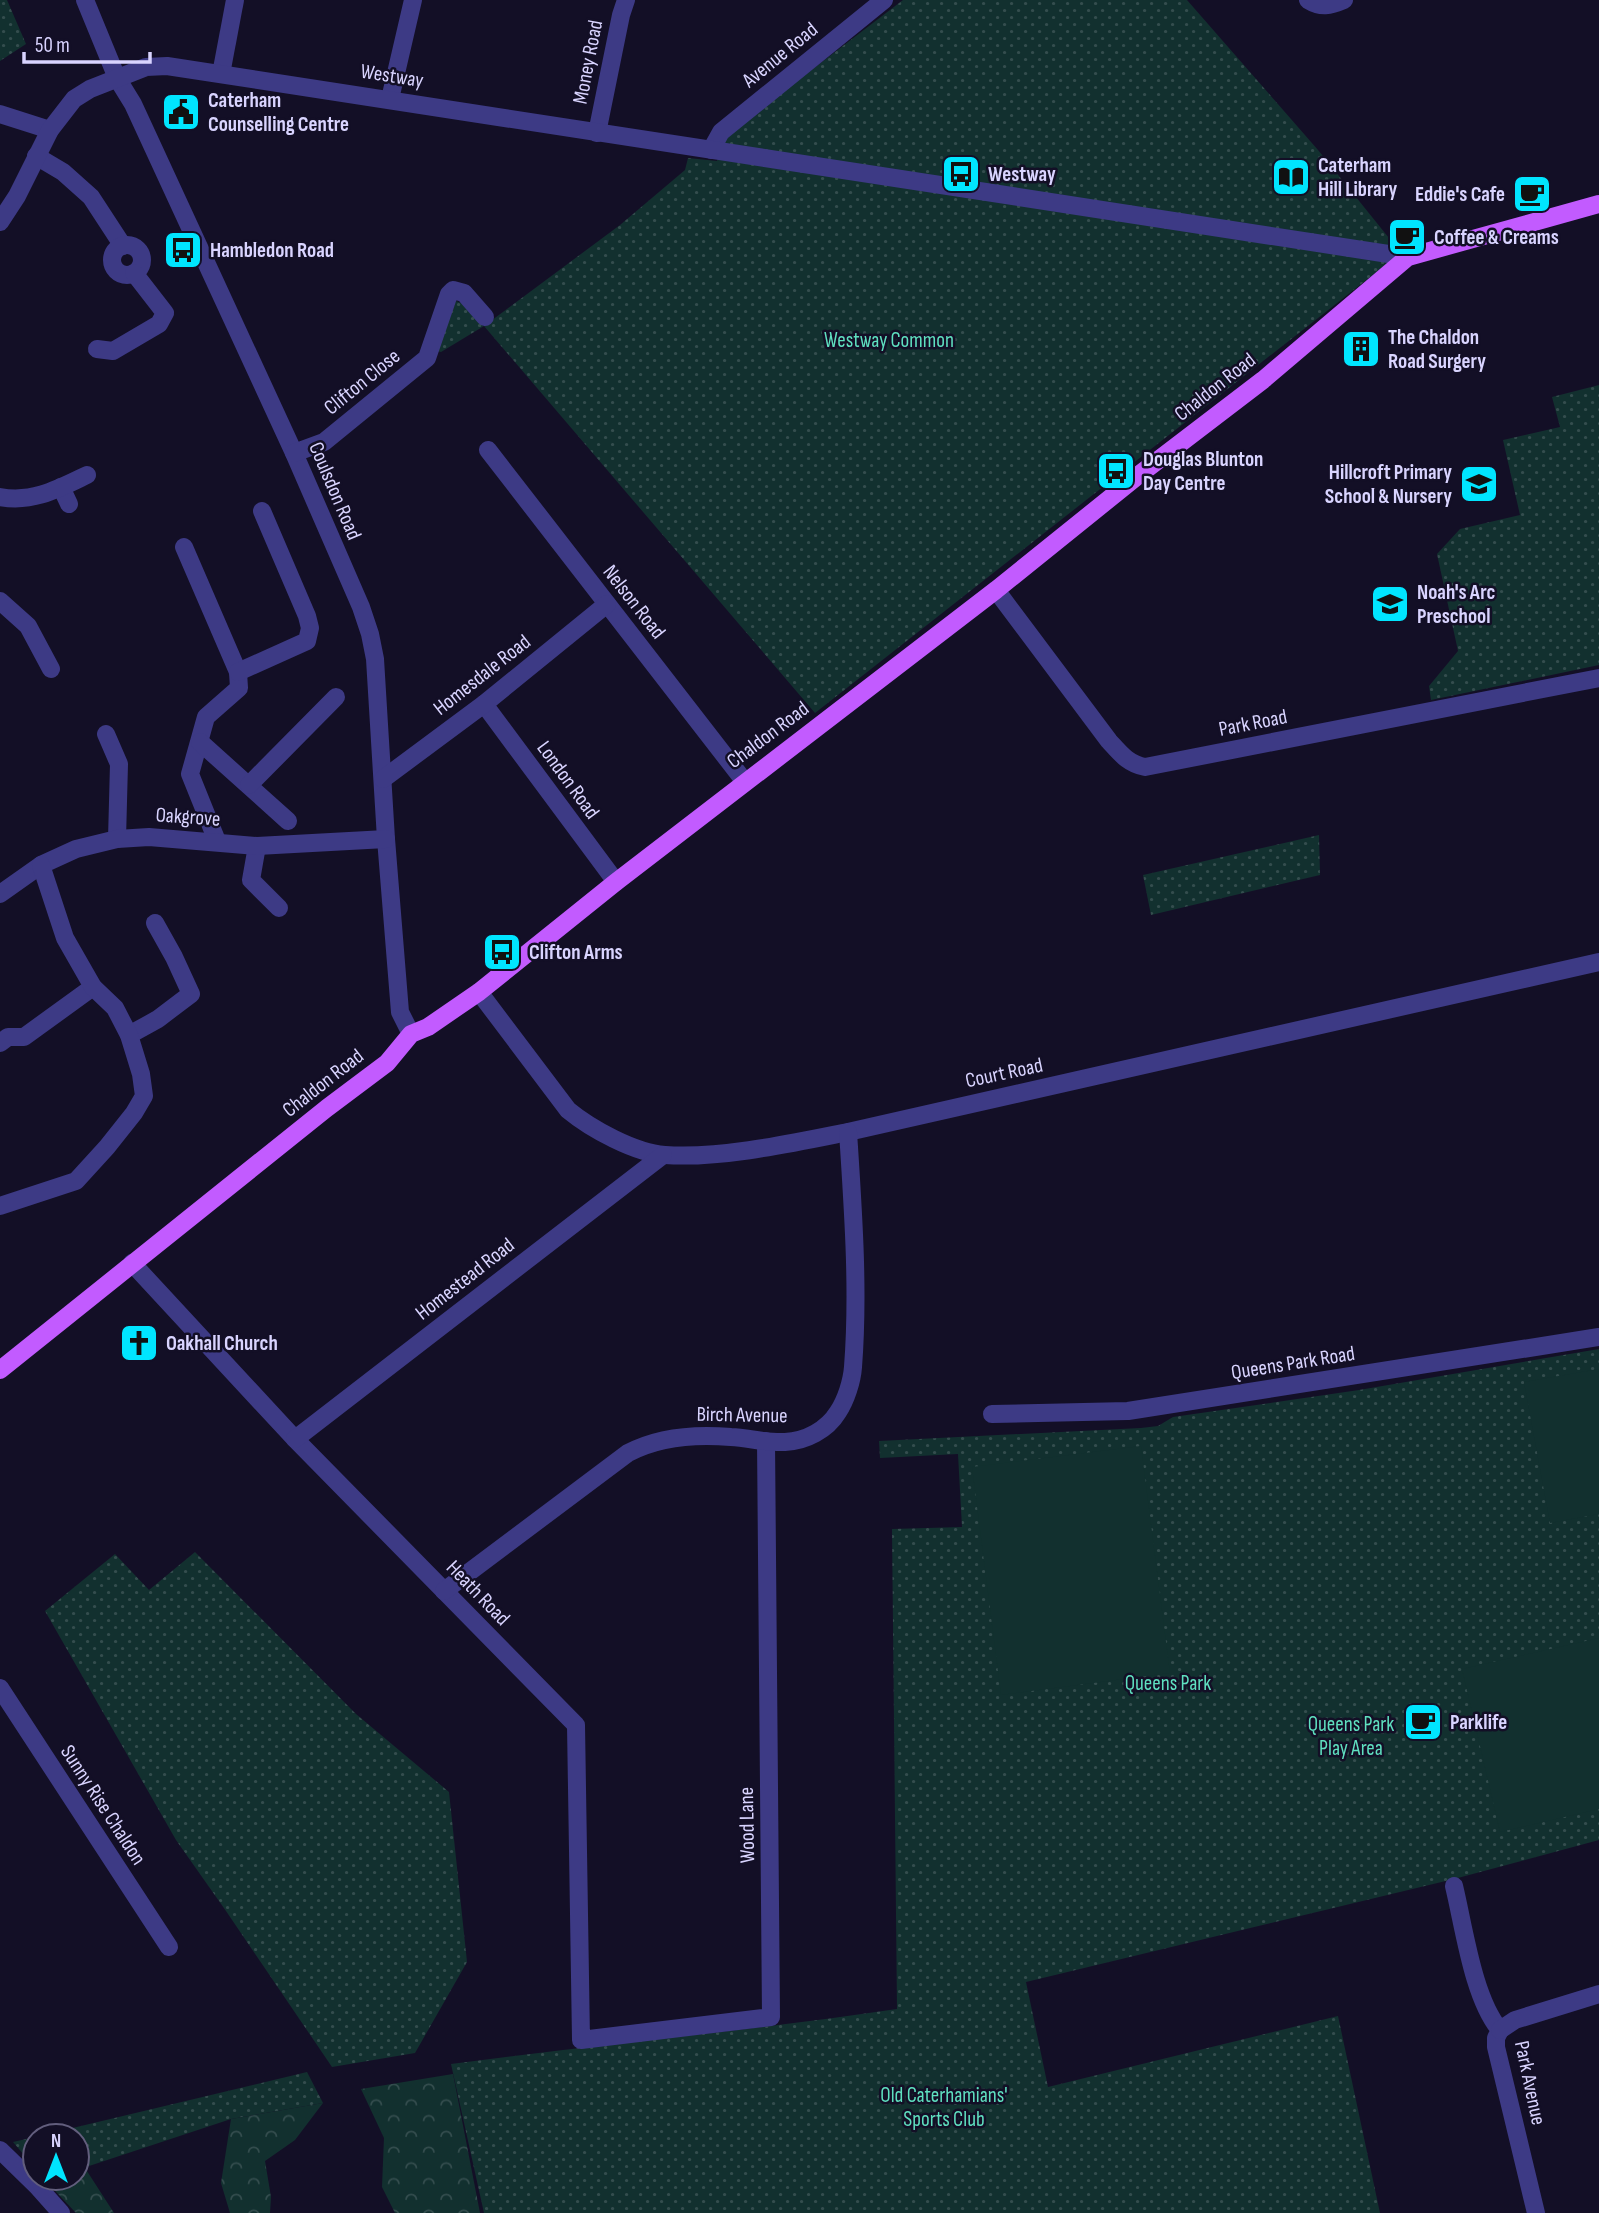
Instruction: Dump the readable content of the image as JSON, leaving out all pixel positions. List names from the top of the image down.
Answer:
{
  "streets": {
    "main road": ["Chaldon Road"],
    "street": [
      "Avenue Road",
      "Money Road",
      "Westway",
      "Clifton Close",
      "Coulsdon Road",
      "Nelson Road",
      "Homesdale Road",
      "Park Road",
      "London Road",
      "Oakgrove",
      "Court Road",
      "Homestead Road",
      "Queens Park Road",
      "Birch Avenue",
      "Heath Road",
      "Sunny Rise Chaldon",
      "Wood Lane",
      "Park Avenue"
    ]
  },
  "crossings": [
    ["Avenue Road", "Westway"],
    ["Money Road", "Westway"],
    ["Westway", "Chaldon Road"],
    ["Westway", "Coulsdon Road"],
    ["Clifton Close", "Coulsdon Road"],
    ["Chaldon Road", "Coulsdon Road"],
    ["Chaldon Road", "Nelson Road"],
    ["Chaldon Road", "Park Road"],
    ["Chaldon Road", "London Road"],
    ["Chaldon Road", "Court Road"],
    ["Chaldon Road", "Heath Road"],
    ["Coulsdon Road", "Homesdale Road"],
    ["Coulsdon Road", "Oakgrove"],
    ["Nelson Road", "Homesdale Road"],
    ["Homesdale Road", "London Road"],
    ["Court Road", "Homestead Road"],
    ["Court Road", "Birch Avenue"],
    ["Homestead Road", "Heath Road"],
    ["Birch Avenue", "Heath Road"],
    ["Birch Avenue", "Wood Lane"],
    ["Heath Road", "Wood Lane"]
  ],
  "parks": [
    "Westway Common",
    "Queens Park",
    "Queens Park Play Area",
    "Old Caterhamians' Sports Club"
  ],
  "places": {
    "public building": ["Caterham Counselling Centre"],
    "bus stop": [
      "Westway",
      "Hambledon Road",
      "Douglas Blunton Day Centre",
      "Clifton Arms"
    ],
    "library": ["Caterham Hill Library"],
    "cafe": ["Eddie's Cafe", "Coffee & Creams", "Parklife"],
    "building": ["The Chaldon Road Surgery"],
    "school or university": ["Hillcroft Primary School & Nursery", "Noah's Arc Preschool"],
    "church": ["Oakhall Church"]
  },
  "scale_bar": "50 m",
  "north": "top"
}
